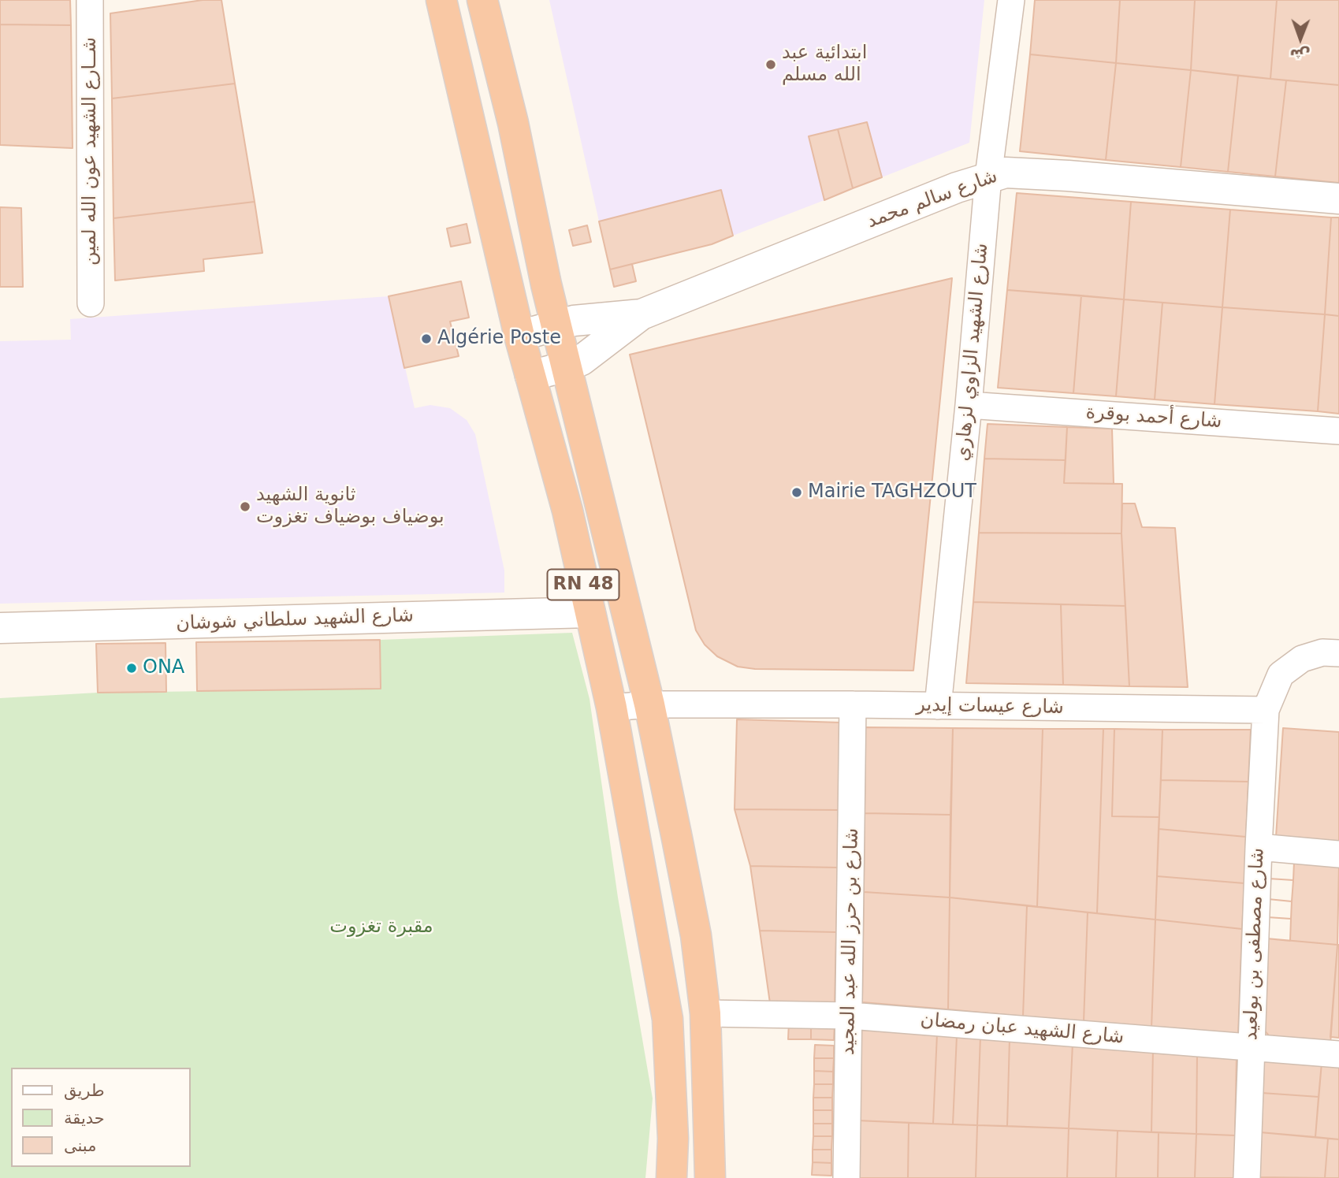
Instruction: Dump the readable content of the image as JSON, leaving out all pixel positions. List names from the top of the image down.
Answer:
{
  "streets": {
    "highway": ["RN 48"],
    "street": [
      "شــارع الشهيد عون الله لمين",
      "شارع سالم محمد",
      "شارع الشهيد الزاوي لزهاري",
      "شارع أحمد بوقرة",
      "شارع الشهيد سلطاني شوشان",
      "شارع عيسات إيدير",
      "شارع بن حرز الله عبد المجيد",
      "شارع مصطفى بن بولعيد",
      "شارع الشهيد عبان رمضان"
    ]
  },
  "crossings": [
    ["شارع سالم محمد", "شارع الشهيد الزاوي لزهاري"],
    ["شارع سالم محمد", "RN 48"],
    ["شارع الشهيد الزاوي لزهاري", "شارع أحمد بوقرة"],
    ["شارع الشهيد الزاوي لزهاري", "شارع عيسات إيدير"],
    ["RN 48", "شارع الشهيد سلطاني شوشان"],
    ["RN 48", "شارع عيسات إيدير"],
    ["RN 48", "شارع الشهيد عبان رمضان"],
    ["شارع عيسات إيدير", "شارع بن حرز الله عبد المجيد"],
    ["شارع عيسات إيدير", "شارع مصطفى بن بولعيد"],
    ["شارع بن حرز الله عبد المجيد", "شارع الشهيد عبان رمضان"],
    ["شارع مصطفى بن بولعيد", "شارع الشهيد عبان رمضان"]
  ],
  "parks": ["مقبرة تغزوت"],
  "places": [
    "ابتدائية عبد الله مسلم",
    "Algérie Poste",
    "Mairie TAGHZOUT",
    "ثانوية الشهيد بوضياف بوضياف تغزوت",
    "ONA"
  ],
  "legend": ["طريق", "حديقة", "مبنى"],
  "north": "bottom"
}
